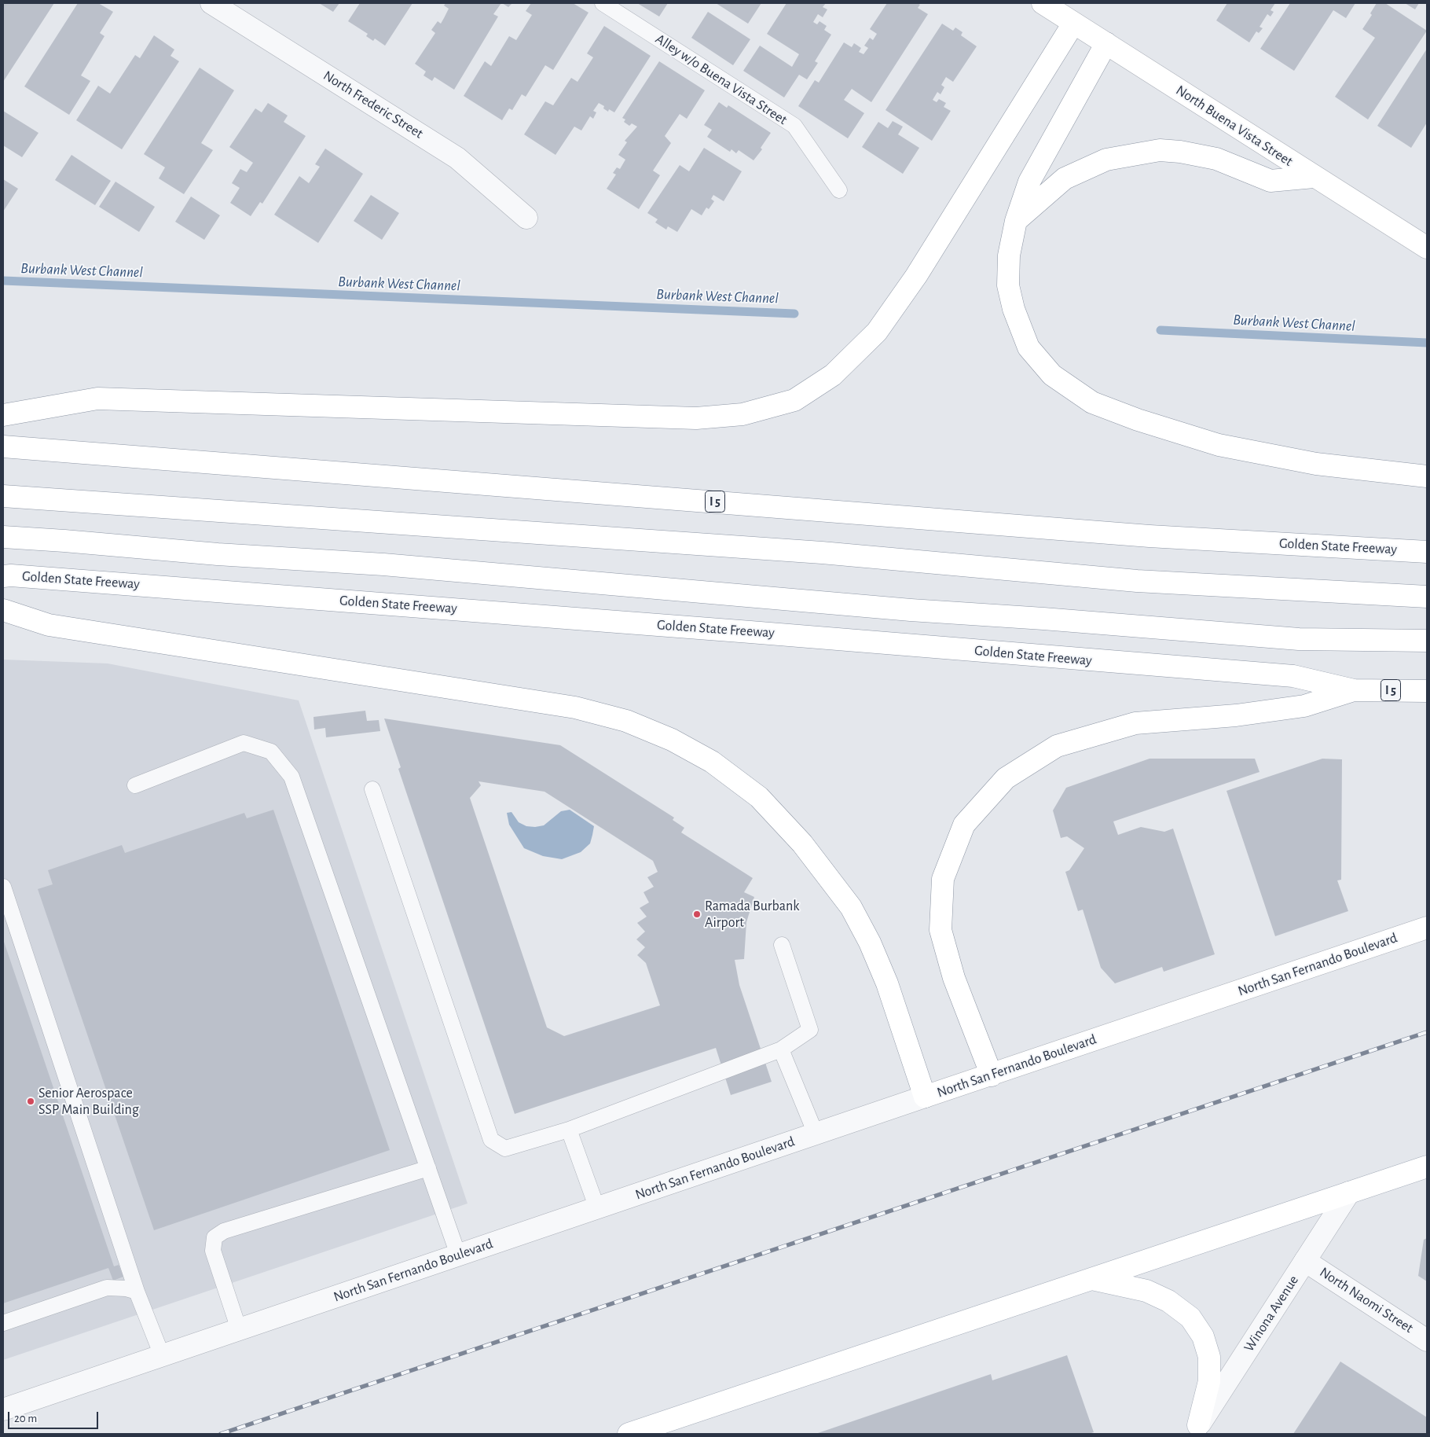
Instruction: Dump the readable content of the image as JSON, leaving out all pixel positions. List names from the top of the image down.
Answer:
{
  "streets": {
    "main road": [
      "North Buena Vista Street",
      "I 5",
      "Golden State Freeway",
      "North San Fernando Boulevard"
    ],
    "street": ["North Frederic Street", "North Naomi Street", "Winona Avenue"],
    "lane": ["Alley w/o Buena Vista Street"]
  },
  "crossings": [
    ["North Naomi Street", "Winona Avenue"]
  ],
  "water": ["Burbank West Channel"],
  "places": ["Ramada Burbank Airport", "Senior Aerospace SSP Main Building"],
  "scale_bar": "20 m"
}
